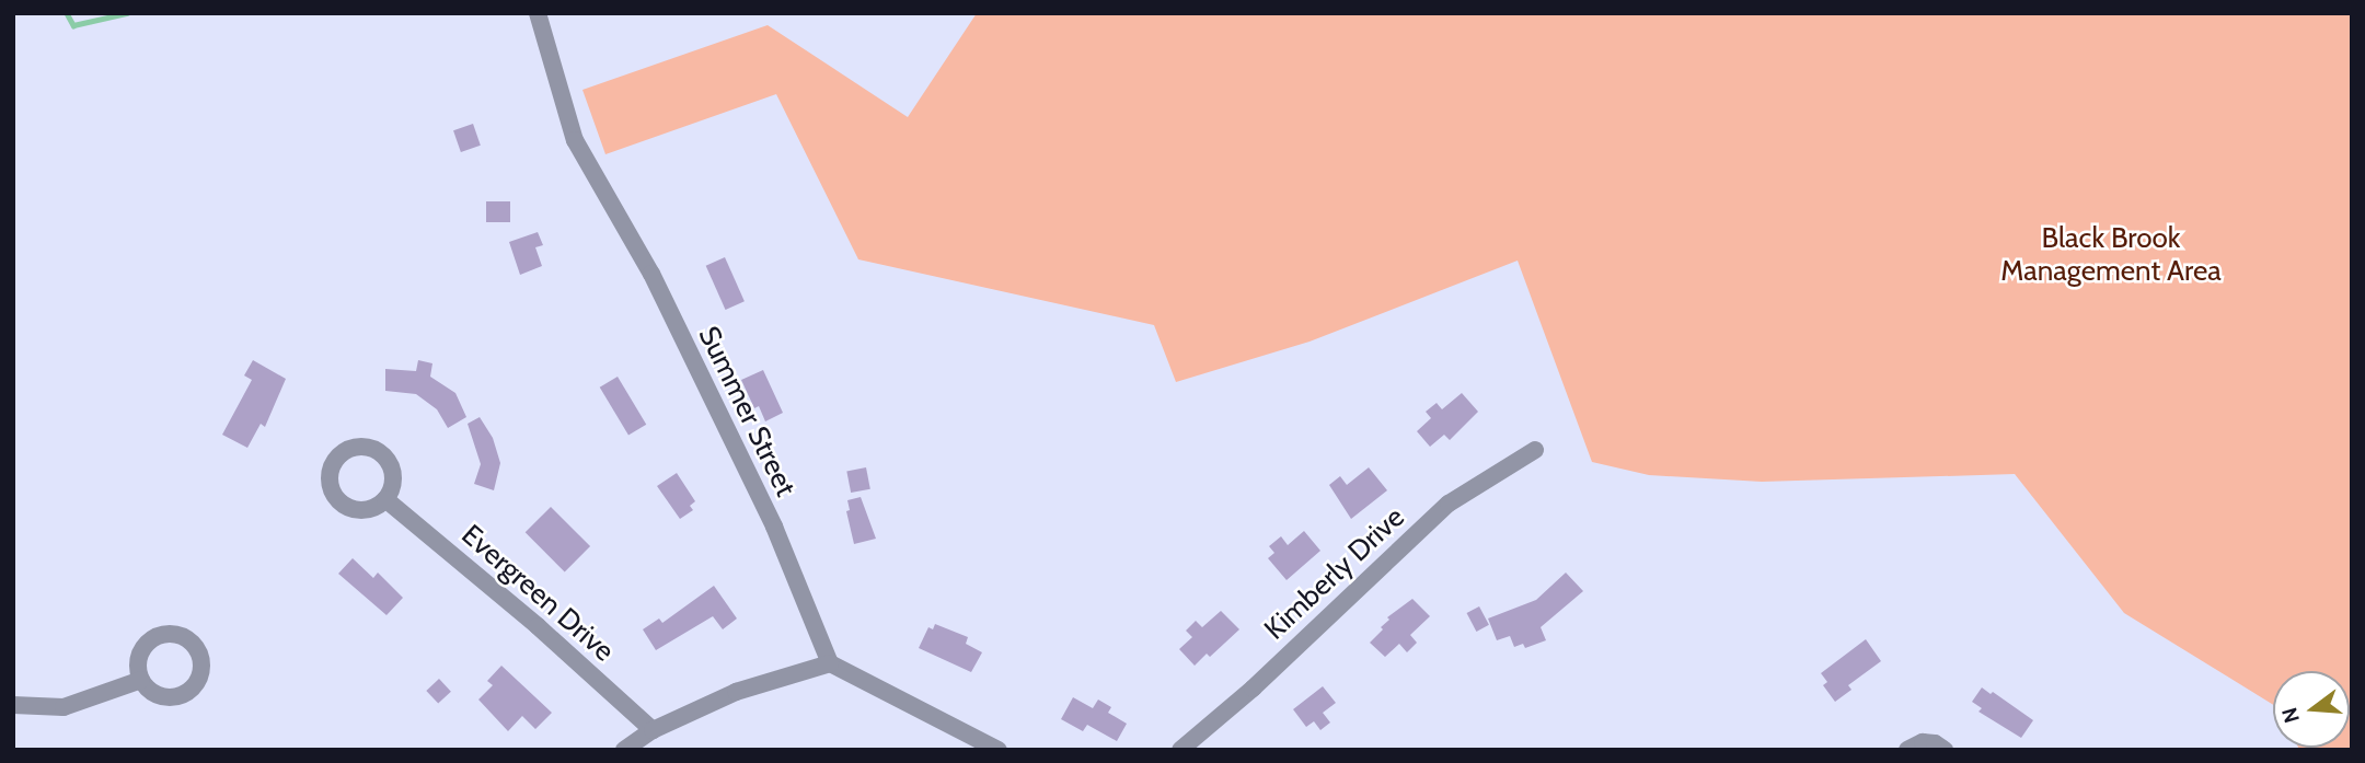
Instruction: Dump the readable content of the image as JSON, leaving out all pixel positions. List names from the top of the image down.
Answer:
{
  "streets": {
    "street": ["Summer Street", "Kimberly Drive", "Evergreen Drive"]
  },
  "parks": ["Black Brook Management Area"],
  "north": "left"
}
